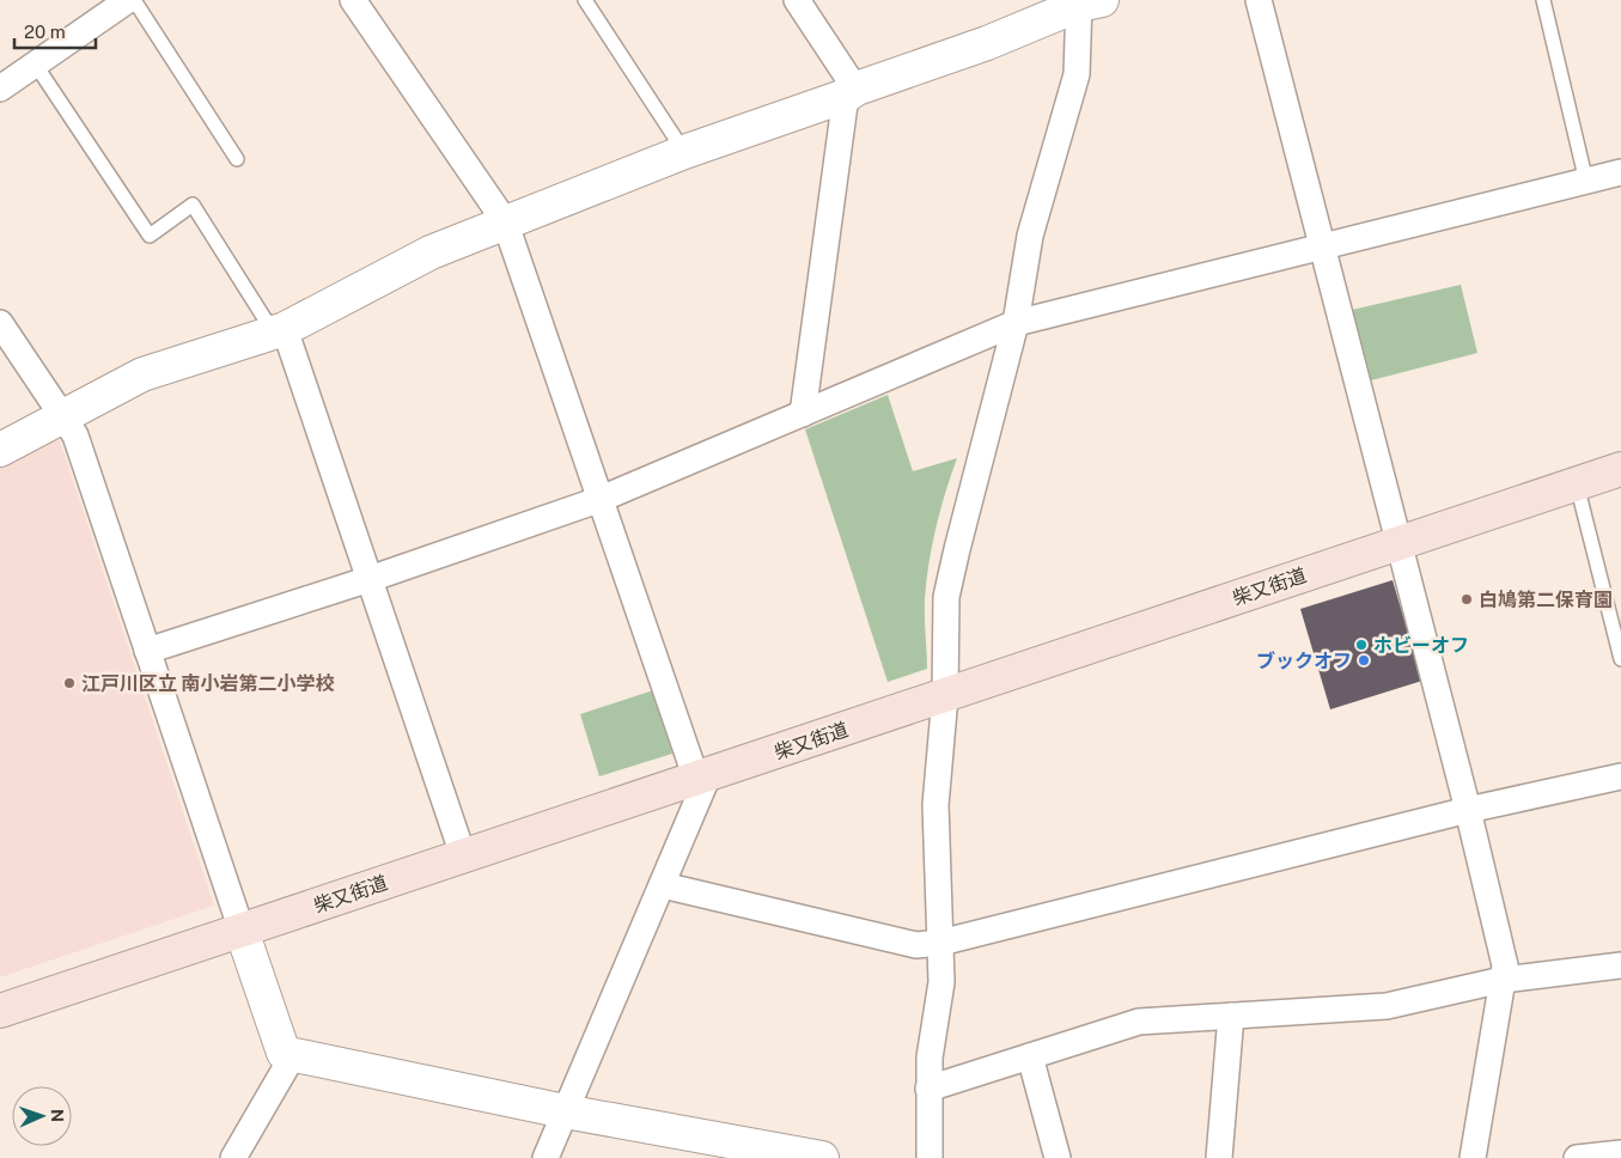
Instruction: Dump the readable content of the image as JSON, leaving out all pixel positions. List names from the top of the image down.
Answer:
{
  "streets": {
    "main road": ["柴又街道"]
  },
  "places": [
    "白鳩第二保育園",
    "ホビーオフ",
    "ブックオフ",
    "江戸川区立 南小岩第二小学校"
  ],
  "scale_bar": "20 m",
  "north": "right"
}
